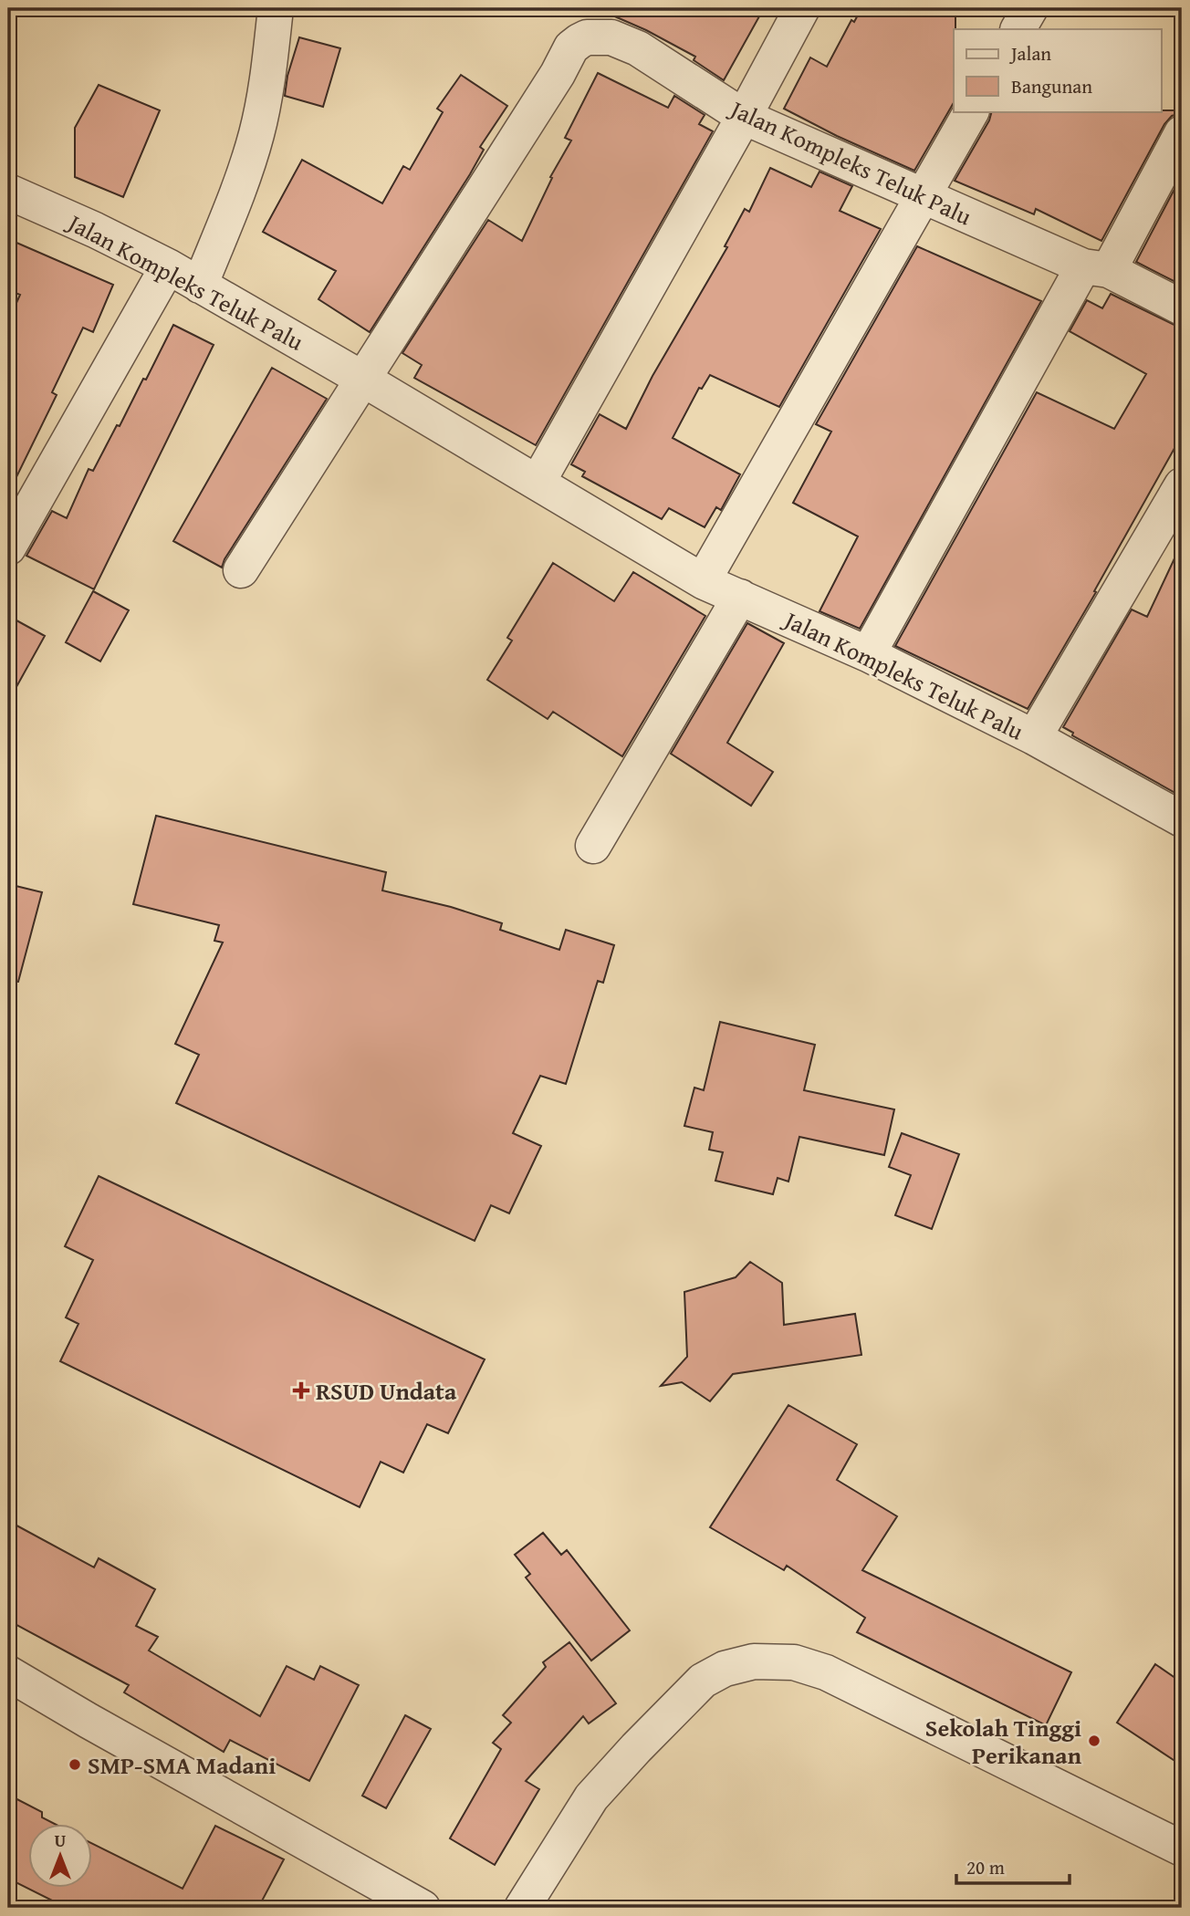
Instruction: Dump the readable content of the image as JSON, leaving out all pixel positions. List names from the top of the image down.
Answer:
{
  "streets": {
    "street": ["Jalan Kompleks Teluk Palu"]
  },
  "places": {
    "health": ["RSUD Undata"],
    "other": ["Sekolah Tinggi Perikanan", "SMP-SMA Madani"]
  },
  "legend": ["Jalan", "Bangunan"],
  "scale_bar": "20 m",
  "north": "top"
}
